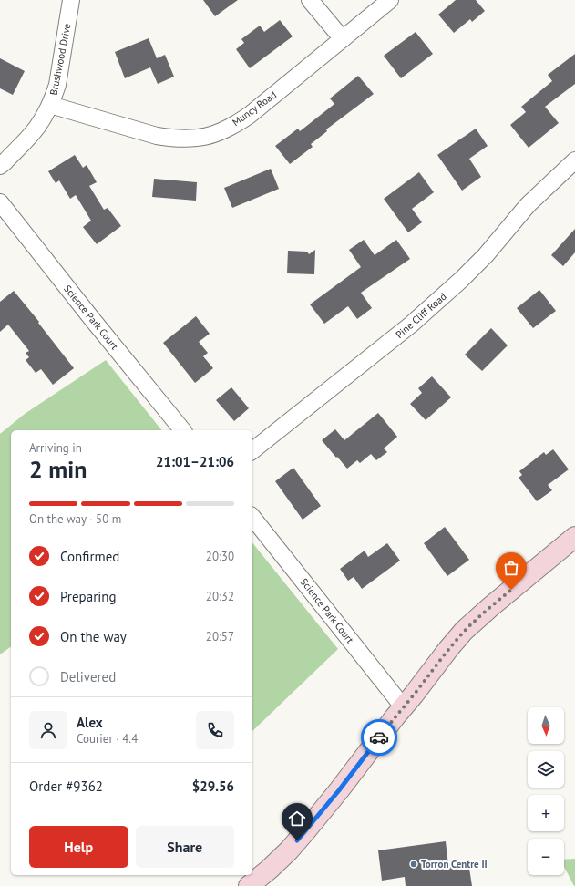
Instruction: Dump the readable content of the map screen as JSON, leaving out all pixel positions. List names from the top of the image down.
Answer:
{
  "streets": {
    "street": [
      "Brushwood Drive",
      "Muncy Road",
      "Pine Cliff Road",
      "Science Park Court"
    ]
  },
  "crossings": [
    ["Brushwood Drive", "Muncy Road"]
  ],
  "places": ["Torron Centre II"],
  "north": "bottom",
  "page": {
    "heading": ["2 min", "Arriving in", "21:01–21:06"],
    "panel": [
      "Alex",
      "Courier · 4.4",
      "Order #9362",
      "$29.56"
    ],
    "bar": "On the way · 50 m",
    "list": [
      ["Confirmed", "20:30"],
      ["Preparing", "20:32"],
      ["On the way", "20:57"],
      "Delivered"
    ],
    "map_buttons": ["+", "−"],
    "buttons": ["Help", "Share"]
  }
}
